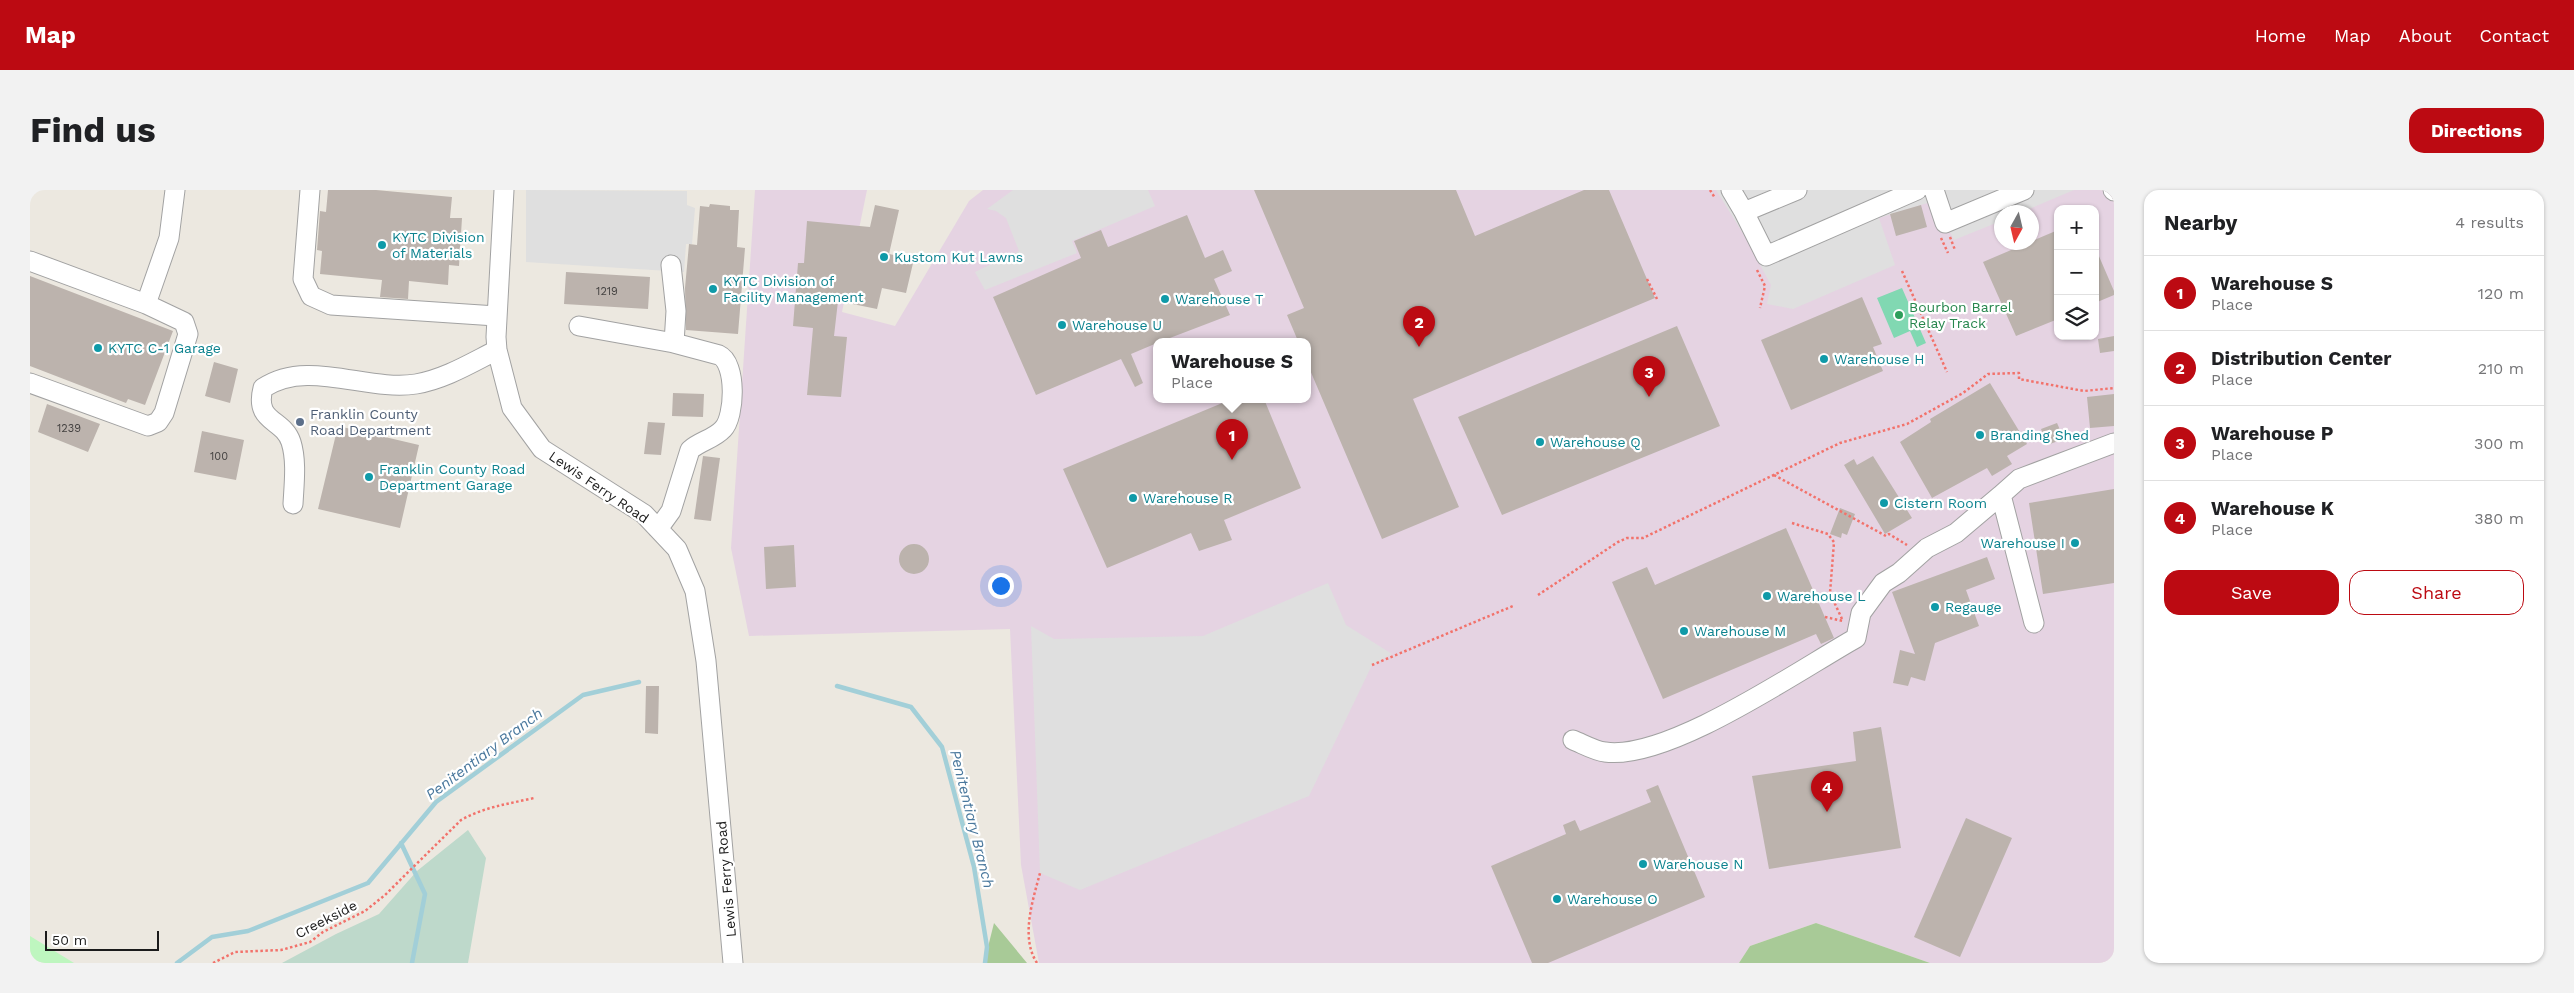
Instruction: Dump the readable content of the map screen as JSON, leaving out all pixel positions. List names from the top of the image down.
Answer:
{
  "streets": {
    "street": ["Lewis Ferry Road"],
    "path": ["Creekside"]
  },
  "water": ["Penitentiary Branch"],
  "places": [
    "KYTC Division of Materials",
    "Kustom Kut Lawns",
    "KYTC Division of Facility Management",
    "Warehouse T",
    "Bourbon Barrel Relay Track",
    "Warehouse U",
    "KYTC C-1 Garage",
    "Warehouse H",
    "Franklin County Road Department",
    "Branding Shed",
    "Warehouse Q",
    "Franklin County Road Department Garage",
    "Warehouse R",
    "Cistern Room",
    "Warehouse I",
    "Warehouse L",
    "Regauge",
    "Warehouse M",
    "Warehouse N",
    "Warehouse O"
  ],
  "house_numbers": ["1219", "1239", "100"],
  "scale_bar": "50 m",
  "north": "bottom",
  "page": {
    "header": "Map",
    "nav": [
      "Home",
      "Map",
      "About",
      "Contact"
    ],
    "buttons": [
      "Directions",
      ["Save", "Share"]
    ],
    "title": "Find us",
    "heading": ["Nearby", "4 results"],
    "map_buttons": ["+", "−"],
    "list": [
      {
        "mark": "1",
        "name": "Warehouse S",
        "note": "Place",
        "value": "120 m"
      },
      {
        "mark": "2",
        "name": "Distribution Center",
        "note": "Place",
        "value": "210 m"
      },
      {
        "mark": "3",
        "name": "Warehouse P",
        "note": "Place",
        "value": "300 m"
      },
      {
        "mark": "4",
        "name": "Warehouse K",
        "note": "Place",
        "value": "380 m"
      }
    ],
    "pins": [
      "2",
      "3",
      "1",
      "4"
    ],
    "popup": ["Warehouse S", "Place"],
    "scale": "50 m"
  }
}
